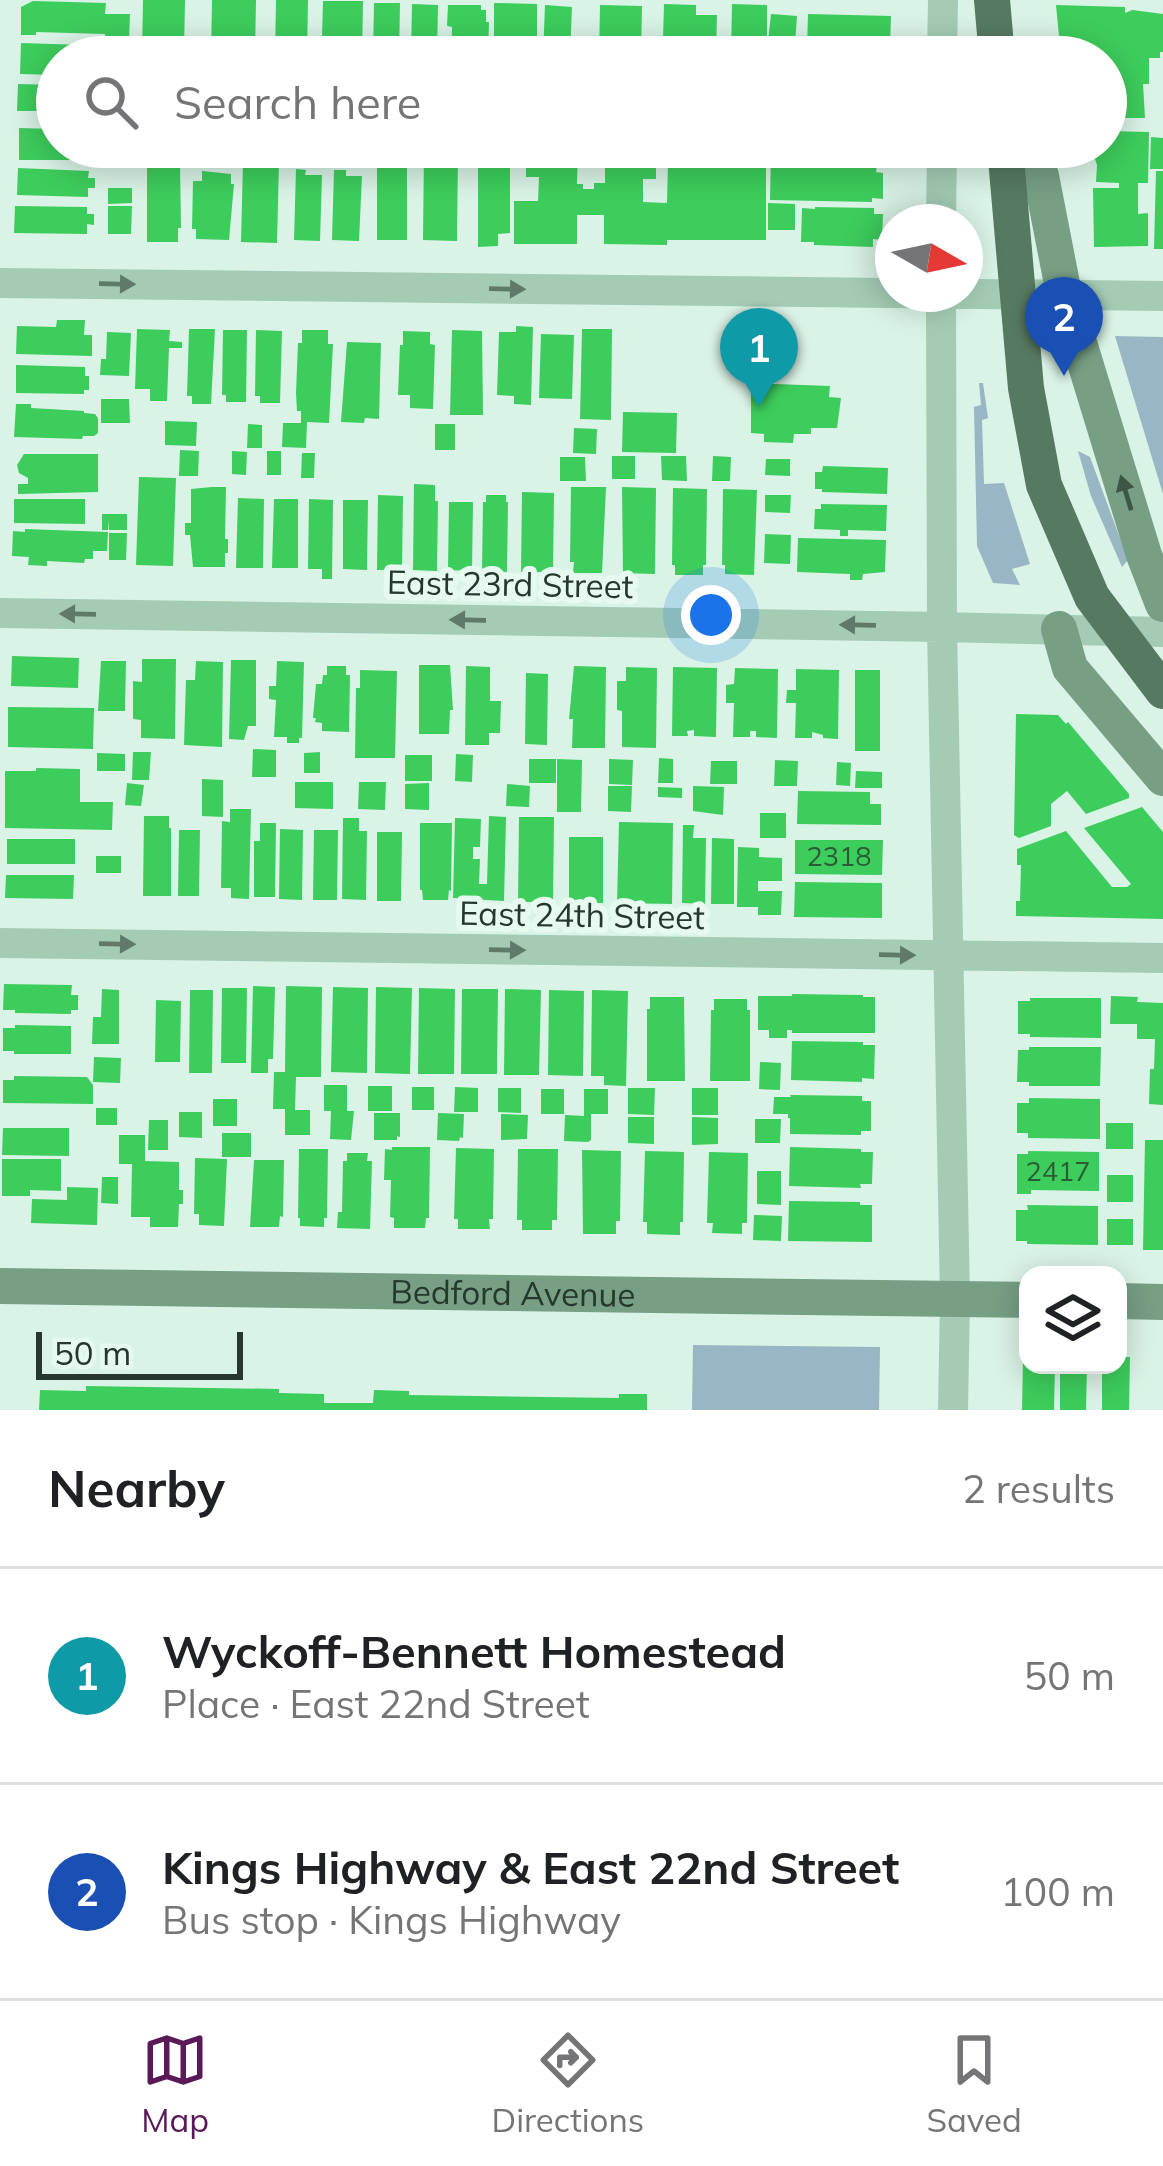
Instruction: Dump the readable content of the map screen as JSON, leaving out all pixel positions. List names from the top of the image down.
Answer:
{
  "streets": {
    "main road": ["Bedford Avenue"],
    "street": ["East 23rd Street", "East 24th Street"]
  },
  "one_way": ["East 23rd Street", "East 24th Street"],
  "house_numbers": ["2318", "2417"],
  "scale_bar": "50 m",
  "north": "right",
  "page": {
    "search": "Search here",
    "pins": ["2", "1"],
    "scale": "50 m",
    "heading": ["Nearby", "2 results"],
    "list": [
      {
        "mark": "1",
        "name": "Wyckoff-Bennett Homestead",
        "note": "Place · East 22nd Street",
        "value": "50 m"
      },
      {
        "mark": "2",
        "name": "Kings Highway & East 22nd Street",
        "note": "Bus stop · Kings Highway",
        "value": "100 m"
      }
    ],
    "nav": ["Map", "Directions", "Saved"]
  }
}
